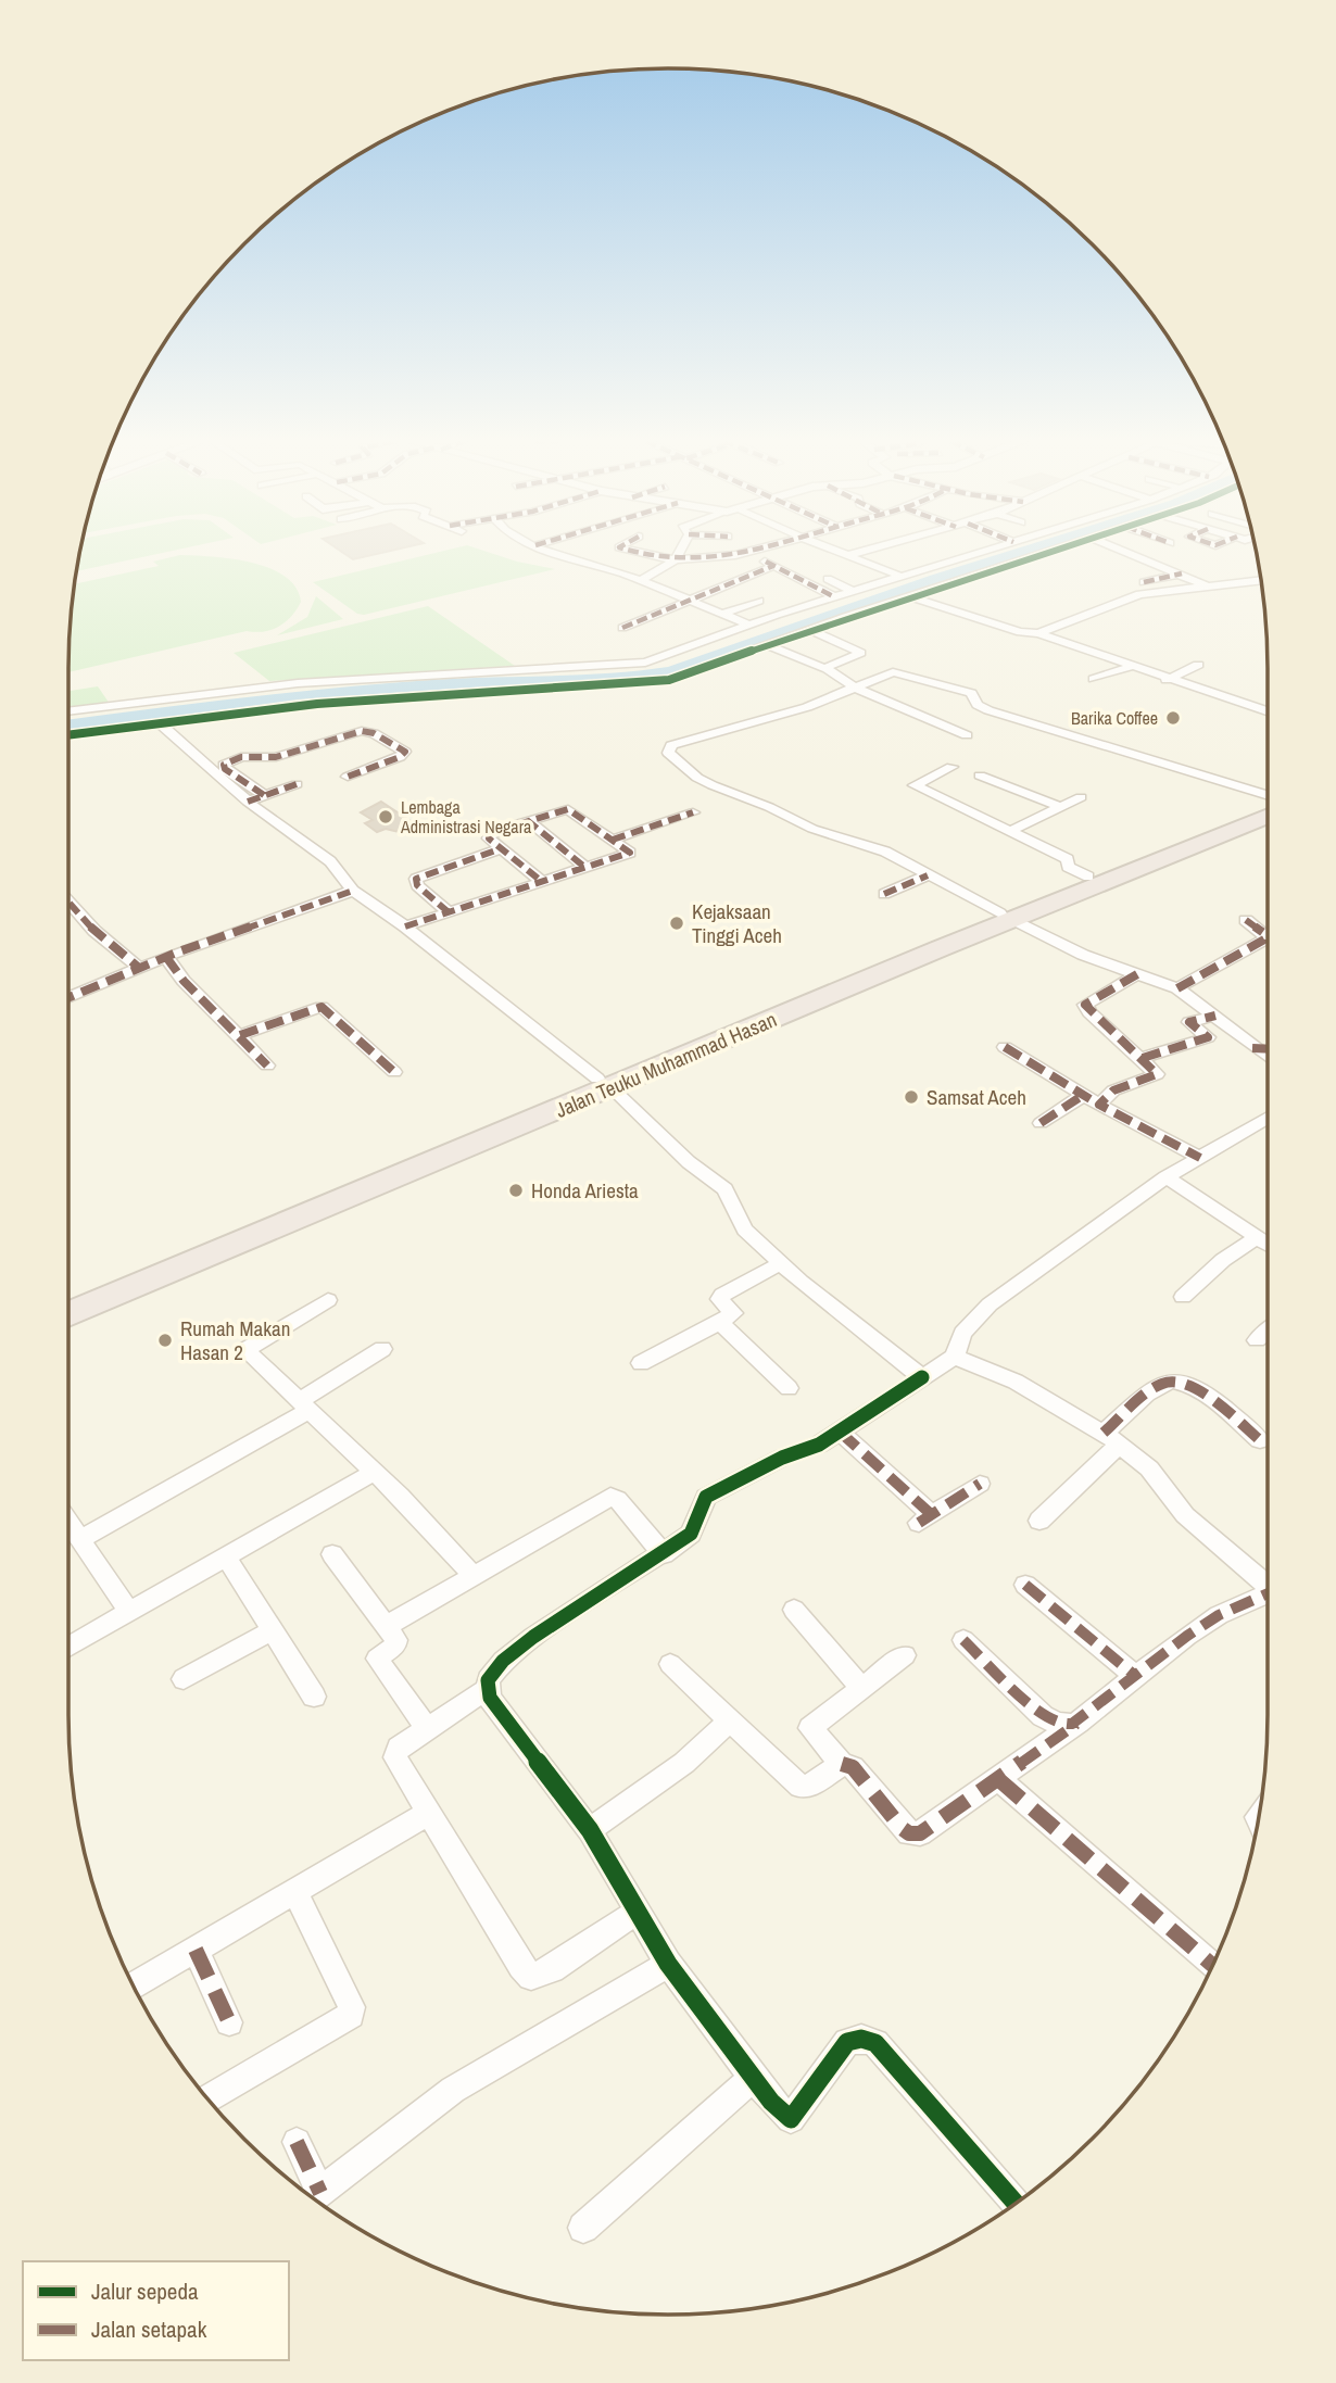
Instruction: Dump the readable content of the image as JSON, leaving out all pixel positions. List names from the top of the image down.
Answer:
{
  "streets": {
    "highway": ["Jalan Teuku Muhammad Hasan"]
  },
  "places": [
    "Barika Coffee",
    "Lembaga Administrasi Negara",
    "Kejaksaan Tinggi Aceh",
    "Samsat Aceh",
    "Honda Ariesta",
    "Rumah Makan Hasan 2"
  ],
  "legend": ["Jalur sepeda", "Jalan setapak"]
}
